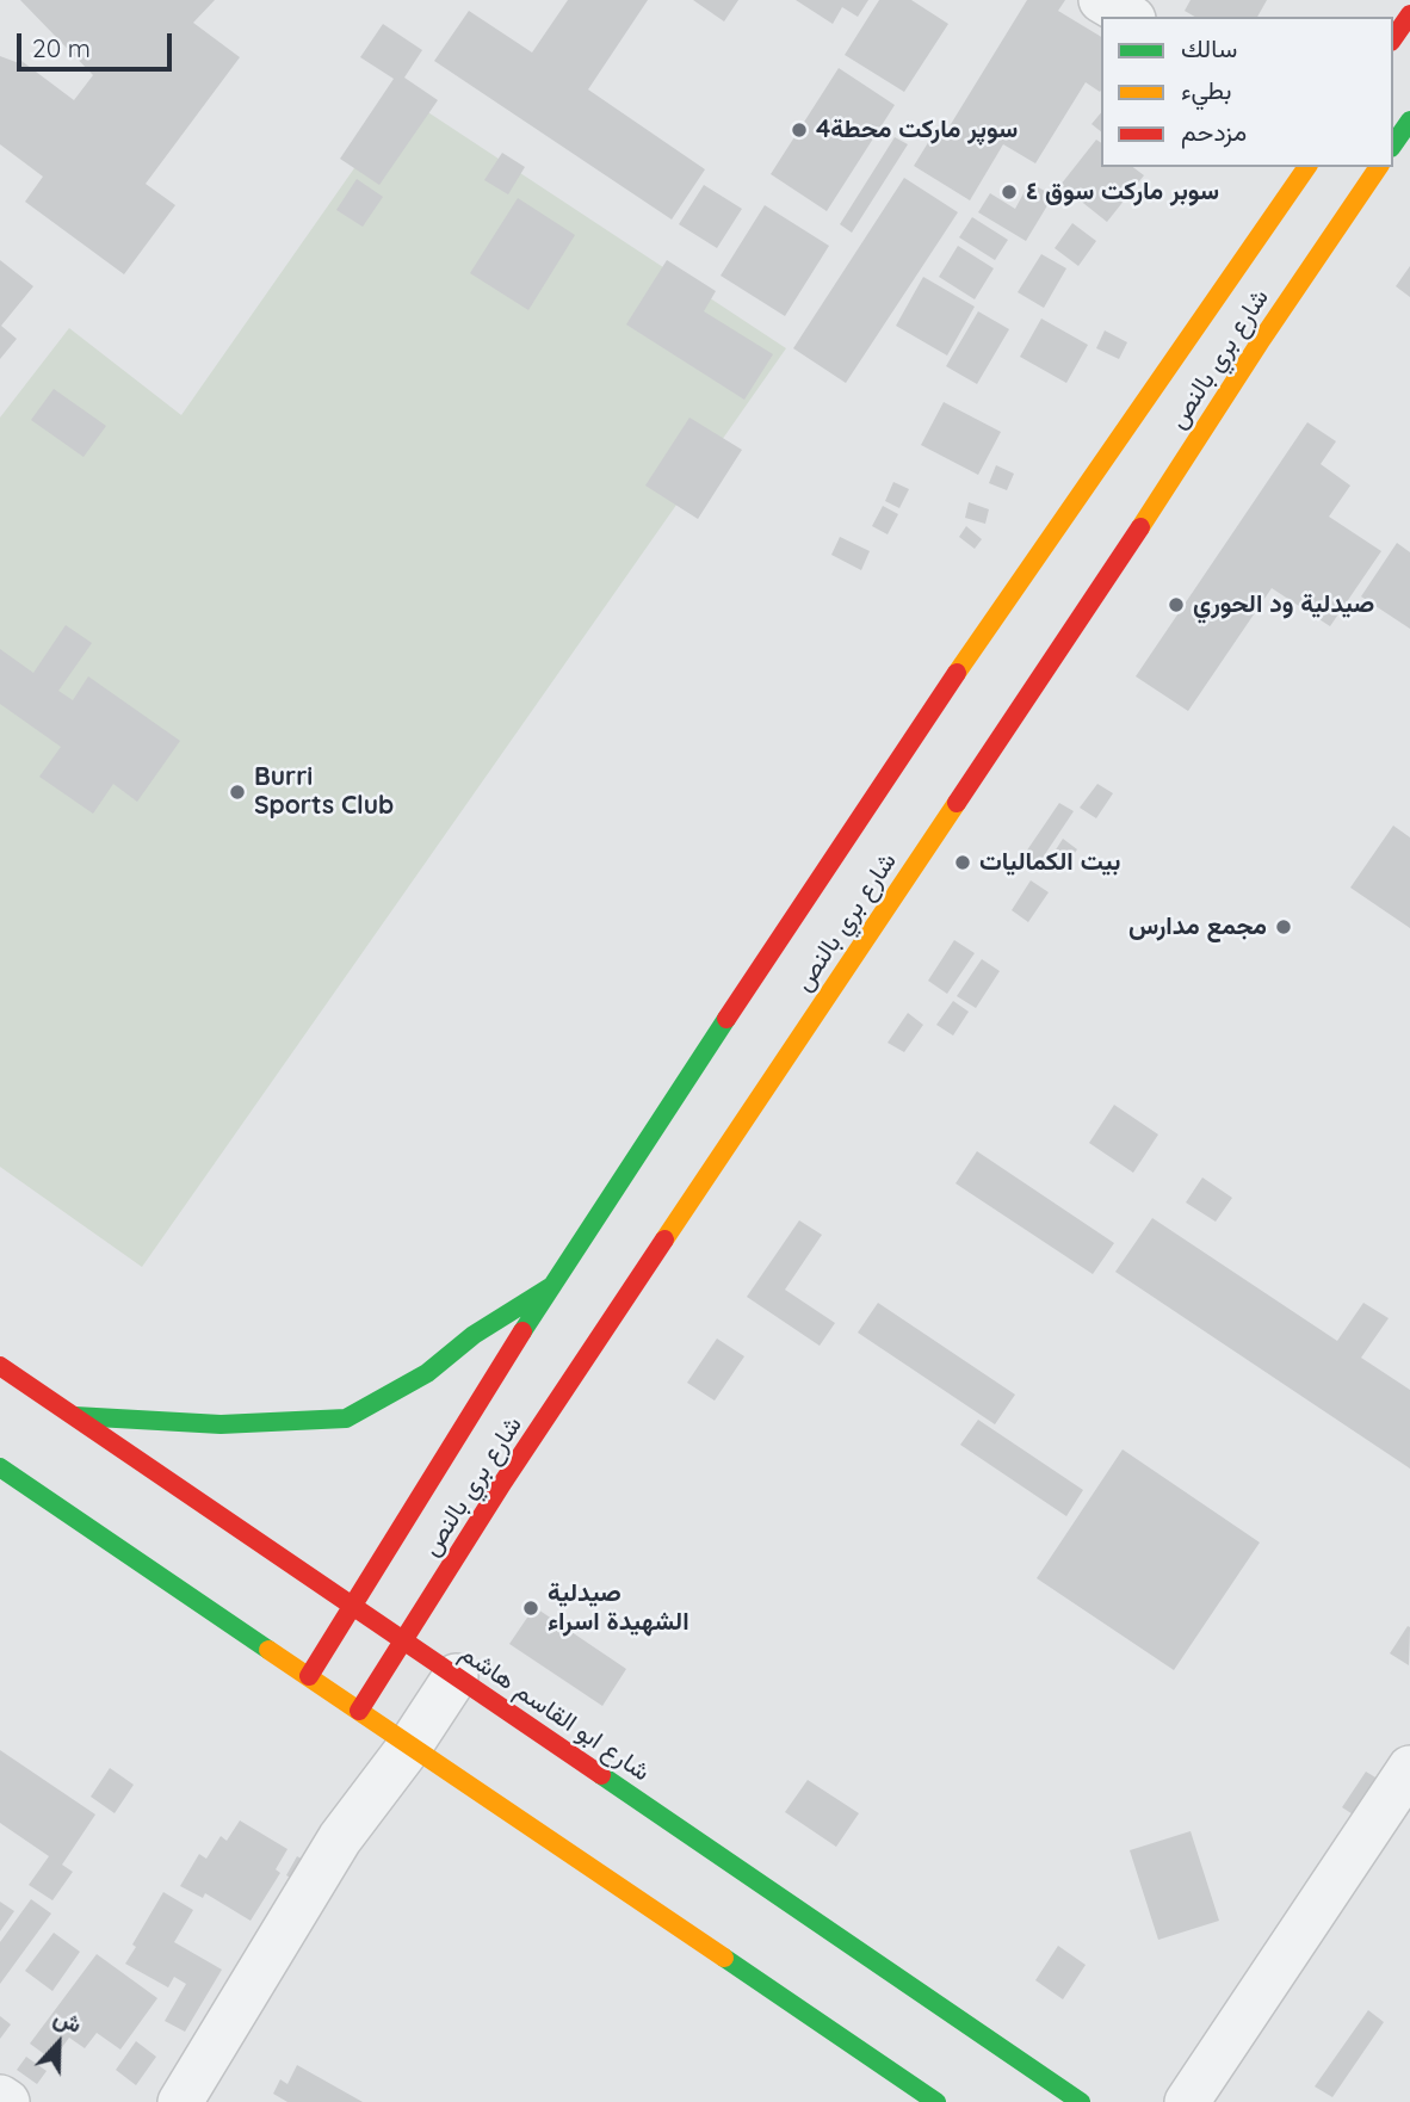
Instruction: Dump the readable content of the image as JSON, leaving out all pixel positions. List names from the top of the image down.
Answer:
{
  "streets": {
    "main road": ["شارع بري بالنص", "شارع ابو القاسم هاشم"]
  },
  "crossings": [
    ["شارع بري بالنص", "شارع ابو القاسم هاشم"]
  ],
  "places": [
    "سوپر مارکت محطة4",
    "سوبر ماركت سوق ٤",
    "صيدلية ود الحوري",
    "Burri Sports Club",
    "بيت الكماليات",
    "مجمع مدارس",
    "صيدلية الشهيدة اسراء"
  ],
  "legend": ["سالك", "بطيء", "مزدحم"],
  "scale_bar": "20 m",
  "north": "top"
}
